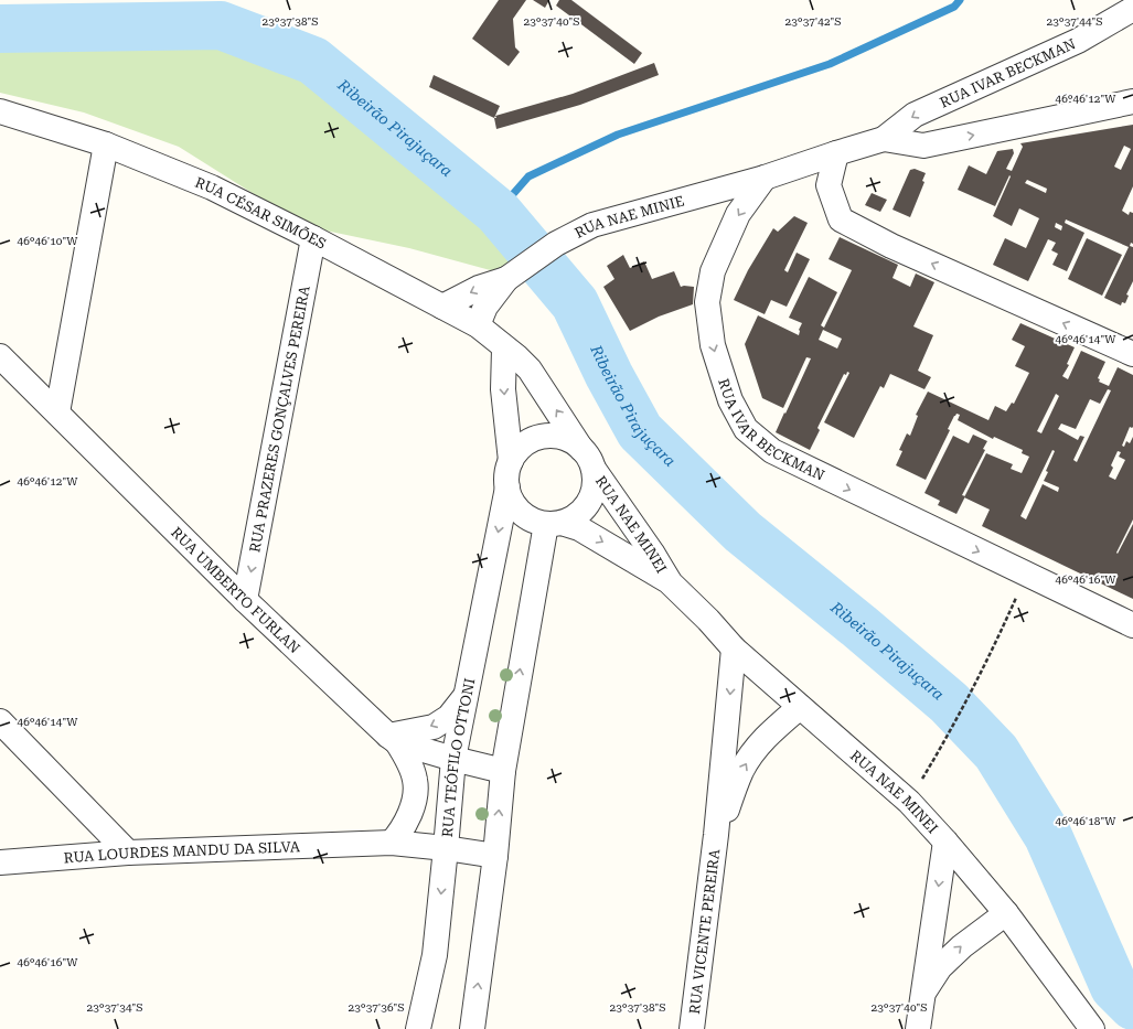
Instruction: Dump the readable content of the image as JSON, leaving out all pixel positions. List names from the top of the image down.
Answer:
{
  "streets": {
    "street": [
      "RUA IVAR BECKMAN",
      "RUA CÉSAR SIMÕES",
      "RUA NAE MINIE",
      "RUA PRAZERES GONÇALVES PEREIRA",
      "RUA NAE MINEI",
      "RUA UMBERTO FURLAN",
      "RUA TEÓFILO OTTONI",
      "RUA LOURDES MANDU DA SILVA",
      "RUA VICENTE PEREIRA"
    ]
  },
  "crossings": [
    ["RUA IVAR BECKMAN", "RUA NAE MINIE"],
    ["RUA CÉSAR SIMÕES", "RUA NAE MINIE"],
    ["RUA CÉSAR SIMÕES", "RUA PRAZERES GONÇALVES PEREIRA"],
    ["RUA CÉSAR SIMÕES", "RUA NAE MINEI"],
    ["RUA CÉSAR SIMÕES", "RUA TEÓFILO OTTONI"],
    ["RUA PRAZERES GONÇALVES PEREIRA", "RUA UMBERTO FURLAN"],
    ["RUA NAE MINEI", "RUA TEÓFILO OTTONI"],
    ["RUA NAE MINEI", "RUA VICENTE PEREIRA"],
    ["RUA UMBERTO FURLAN", "RUA TEÓFILO OTTONI"],
    ["RUA TEÓFILO OTTONI", "RUA LOURDES MANDU DA SILVA"]
  ],
  "one_way": ["RUA PRAZERES GONÇALVES PEREIRA"],
  "water": ["Ribeirão Pirajuçara"],
  "coordinates": [
    "23°37'42\"S",
    "23°37'44\"S",
    "23°37'38\"S",
    "23°37'40\"S",
    "46°46'12\"W",
    "46°46'10\"W",
    "46°46'14\"W",
    "46°46'16\"W",
    "46°46'18\"W",
    "23°37'34\"S",
    "23°37'36\"S"
  ]
}
